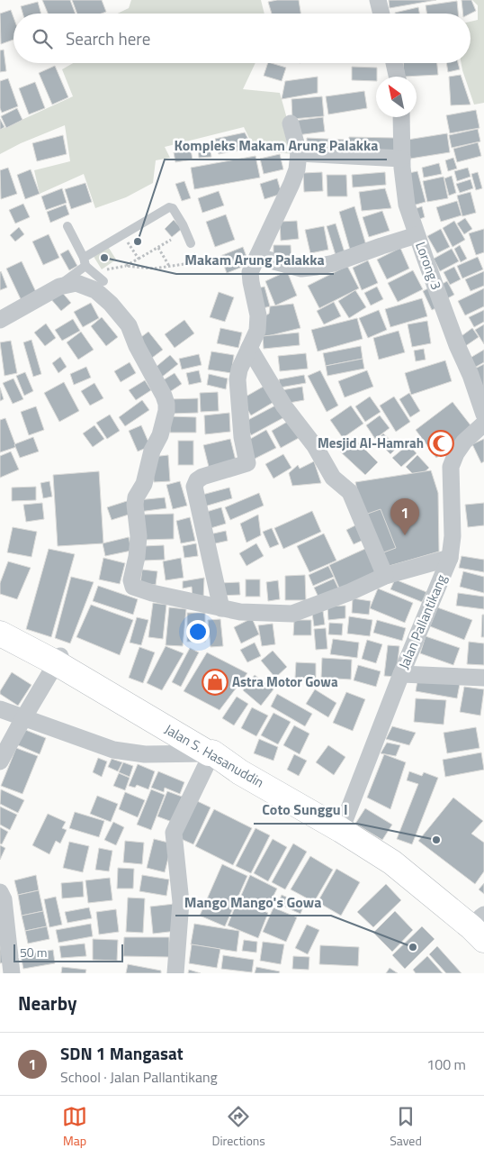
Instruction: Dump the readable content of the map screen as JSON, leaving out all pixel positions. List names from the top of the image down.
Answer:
{
  "streets": {
    "highway": ["Jalan S. Hasanuddin"],
    "street": ["Lorong 3", "Jalan Pallantikang"]
  },
  "crossings": [
    ["Jalan Pallantikang", "Jalan S. Hasanuddin"]
  ],
  "places": {
    "other": [
      "Kompleks Makam Arung Palakka",
      "Makam Arung Palakka",
      "Coto Sunggu I",
      "Mango Mango's Gowa"
    ],
    "mosque": ["Mesjid Al-Hamrah"],
    "shop": ["Astra Motor Gowa"]
  },
  "scale_bar": "50 m",
  "north": "top left",
  "page": {
    "search": "Search here",
    "pins": "1",
    "scale": "50 m",
    "heading": "Nearby",
    "list": [
      {
        "mark": "1",
        "name": "SDN 1 Mangasat",
        "note": "School · Jalan Pallantikang",
        "value": "100 m"
      }
    ],
    "nav": ["Map", "Directions", "Saved"]
  }
}
